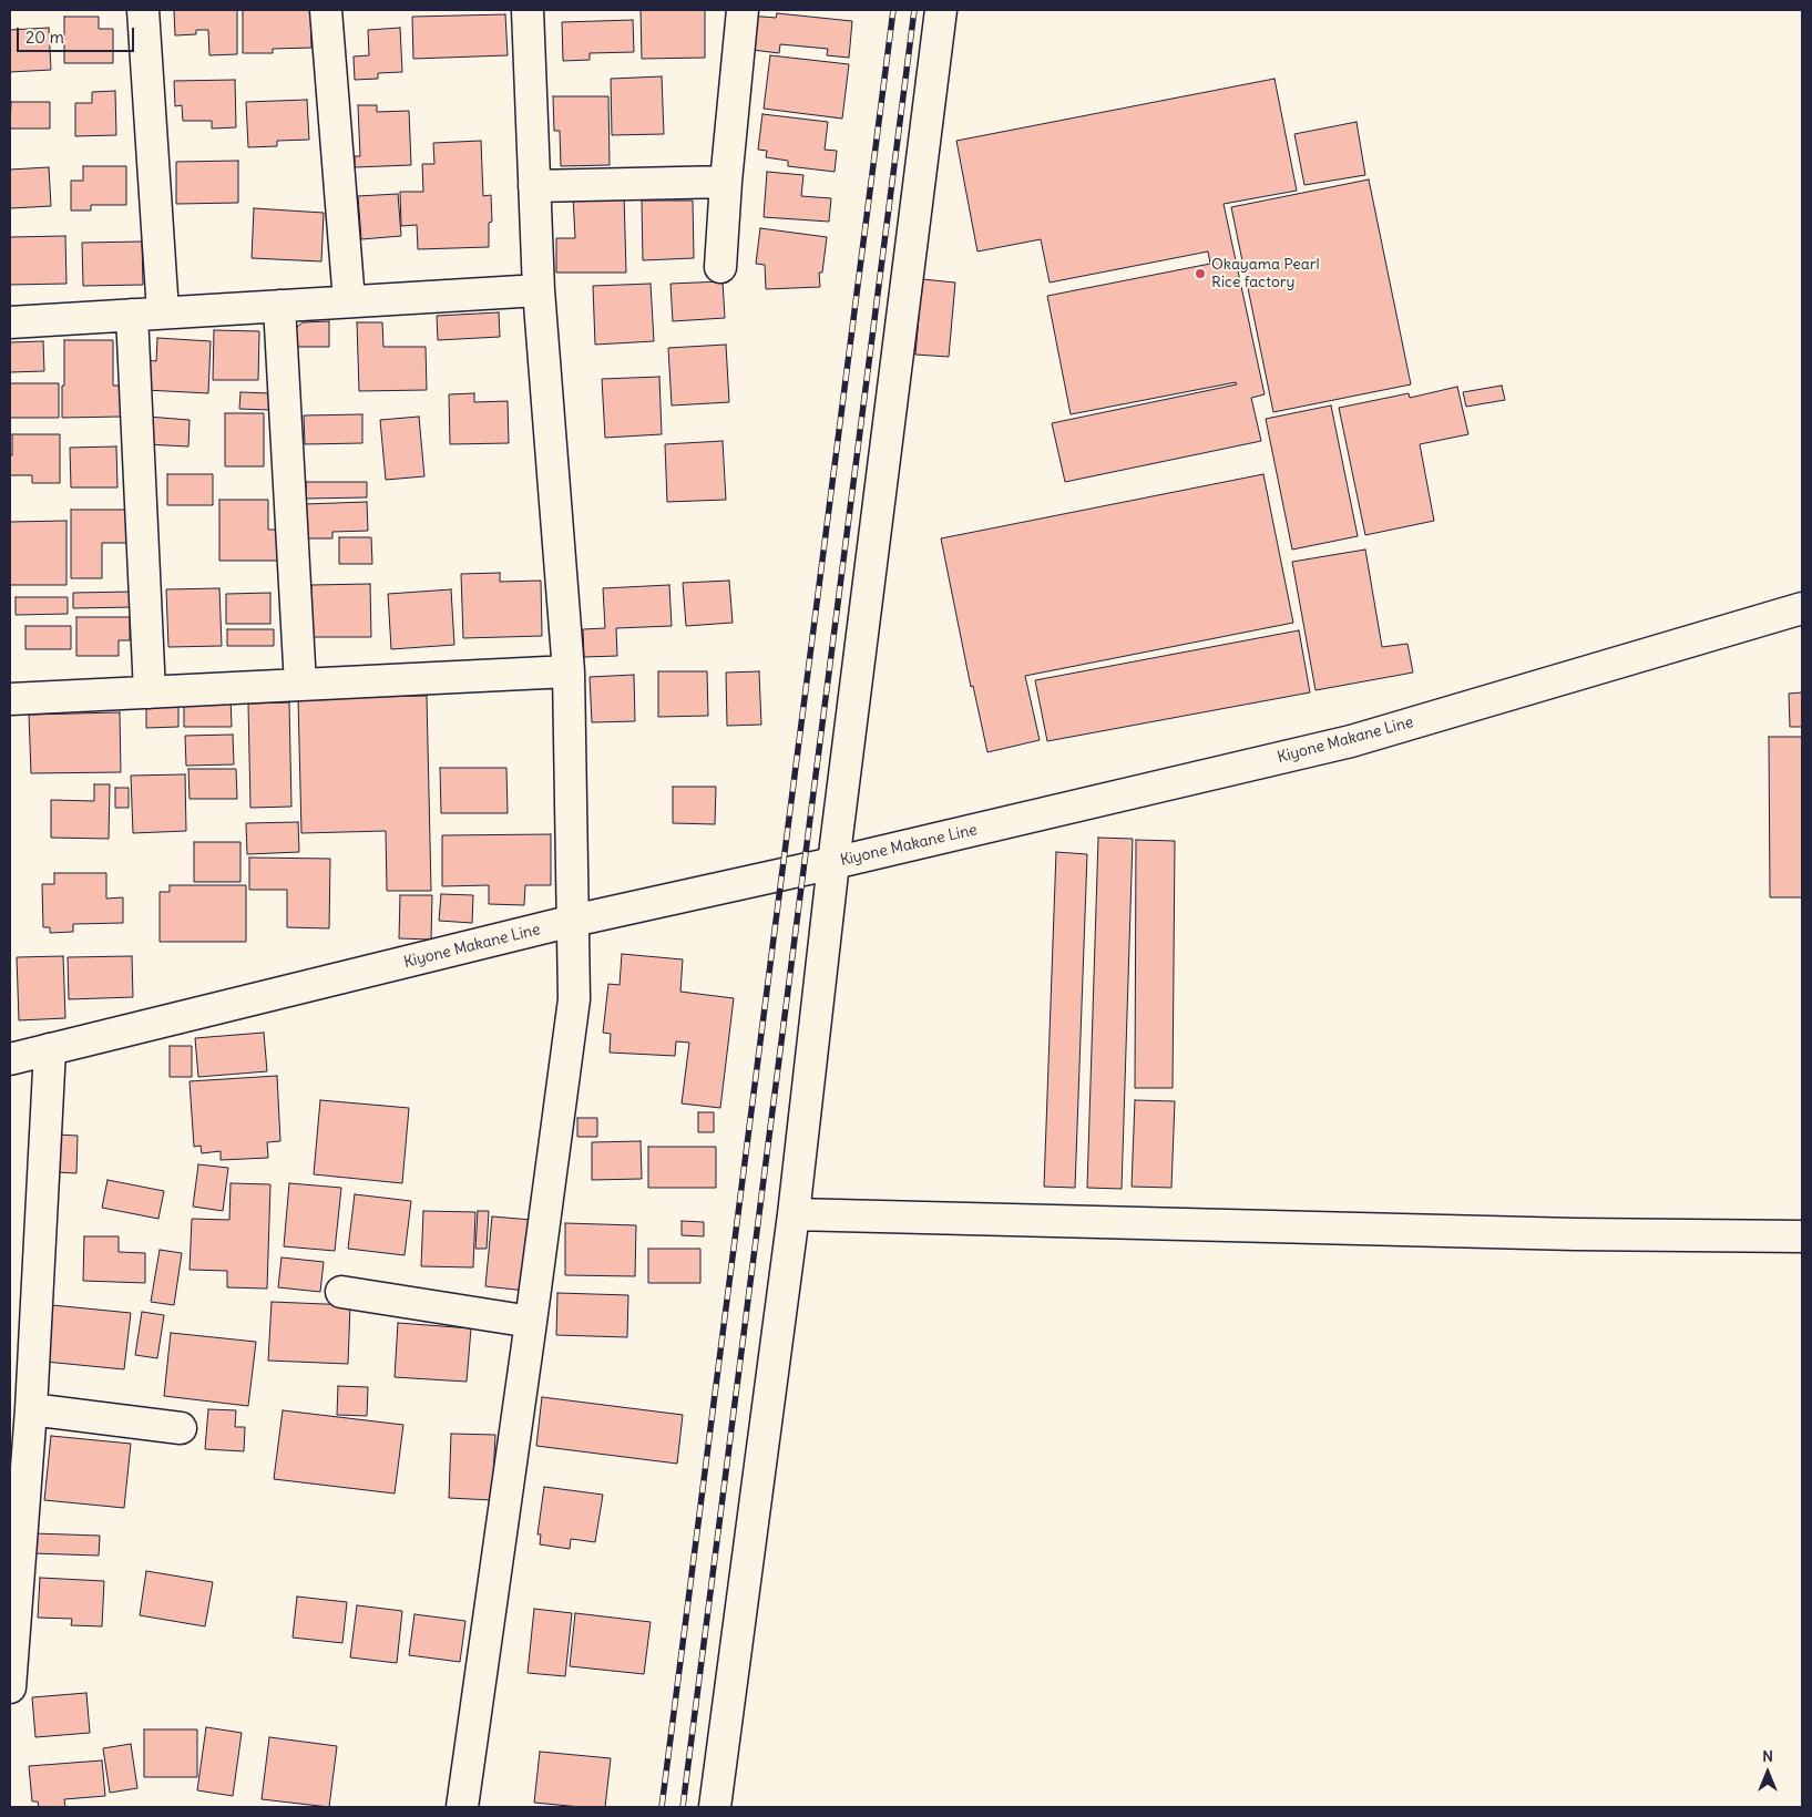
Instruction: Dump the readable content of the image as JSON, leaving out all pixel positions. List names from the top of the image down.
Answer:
{
  "streets": {
    "street": ["Kiyone Makane Line"]
  },
  "places": ["Okayama Pearl Rice factory"],
  "scale_bar": "20 m",
  "north": "top"
}
